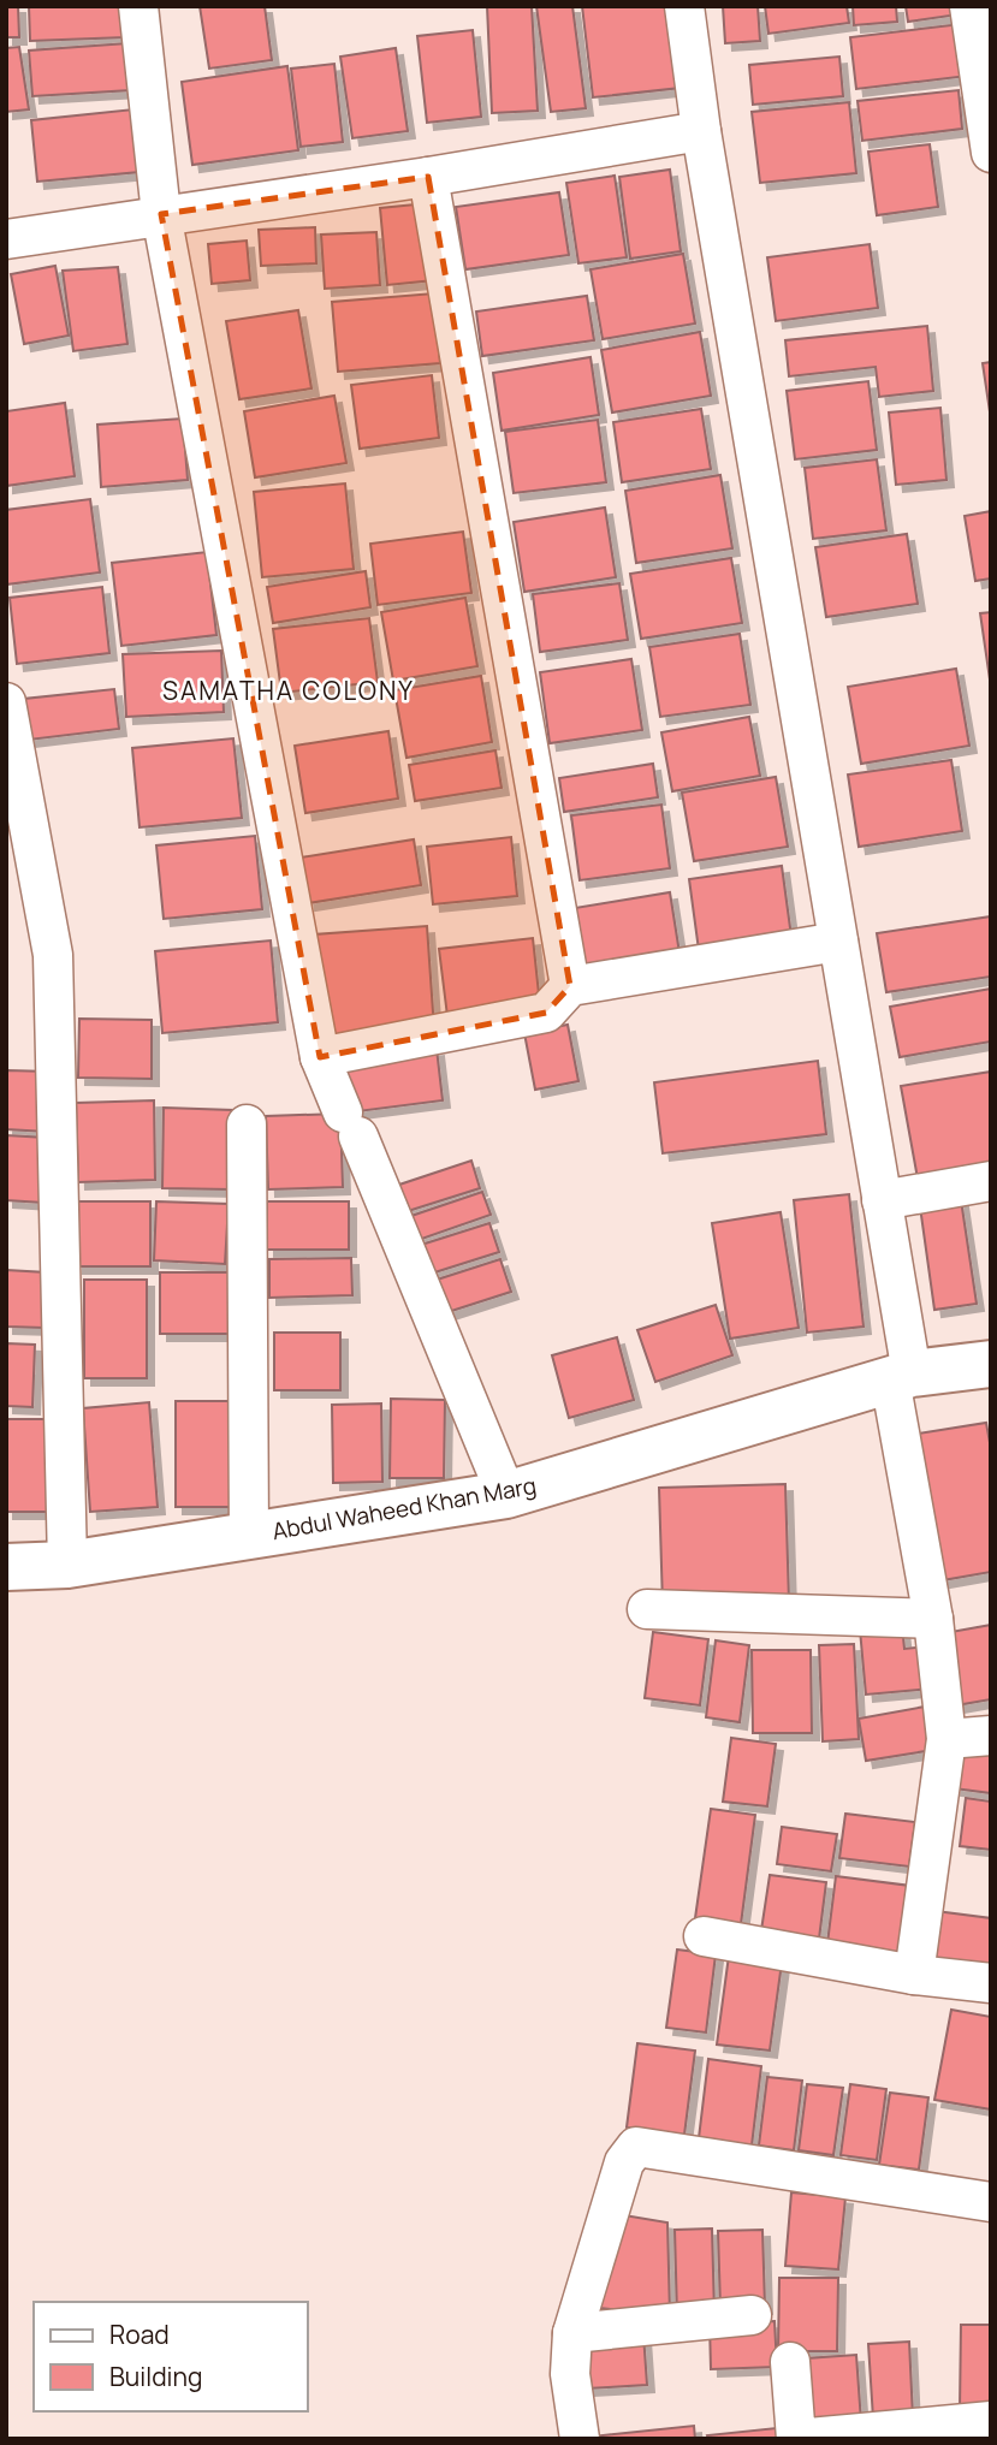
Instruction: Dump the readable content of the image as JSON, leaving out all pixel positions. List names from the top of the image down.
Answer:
{
  "streets": {
    "street": ["Abdul Waheed Khan Marg"]
  },
  "districts": ["SAMATHA COLONY"],
  "legend": ["Road", "Building"]
}
